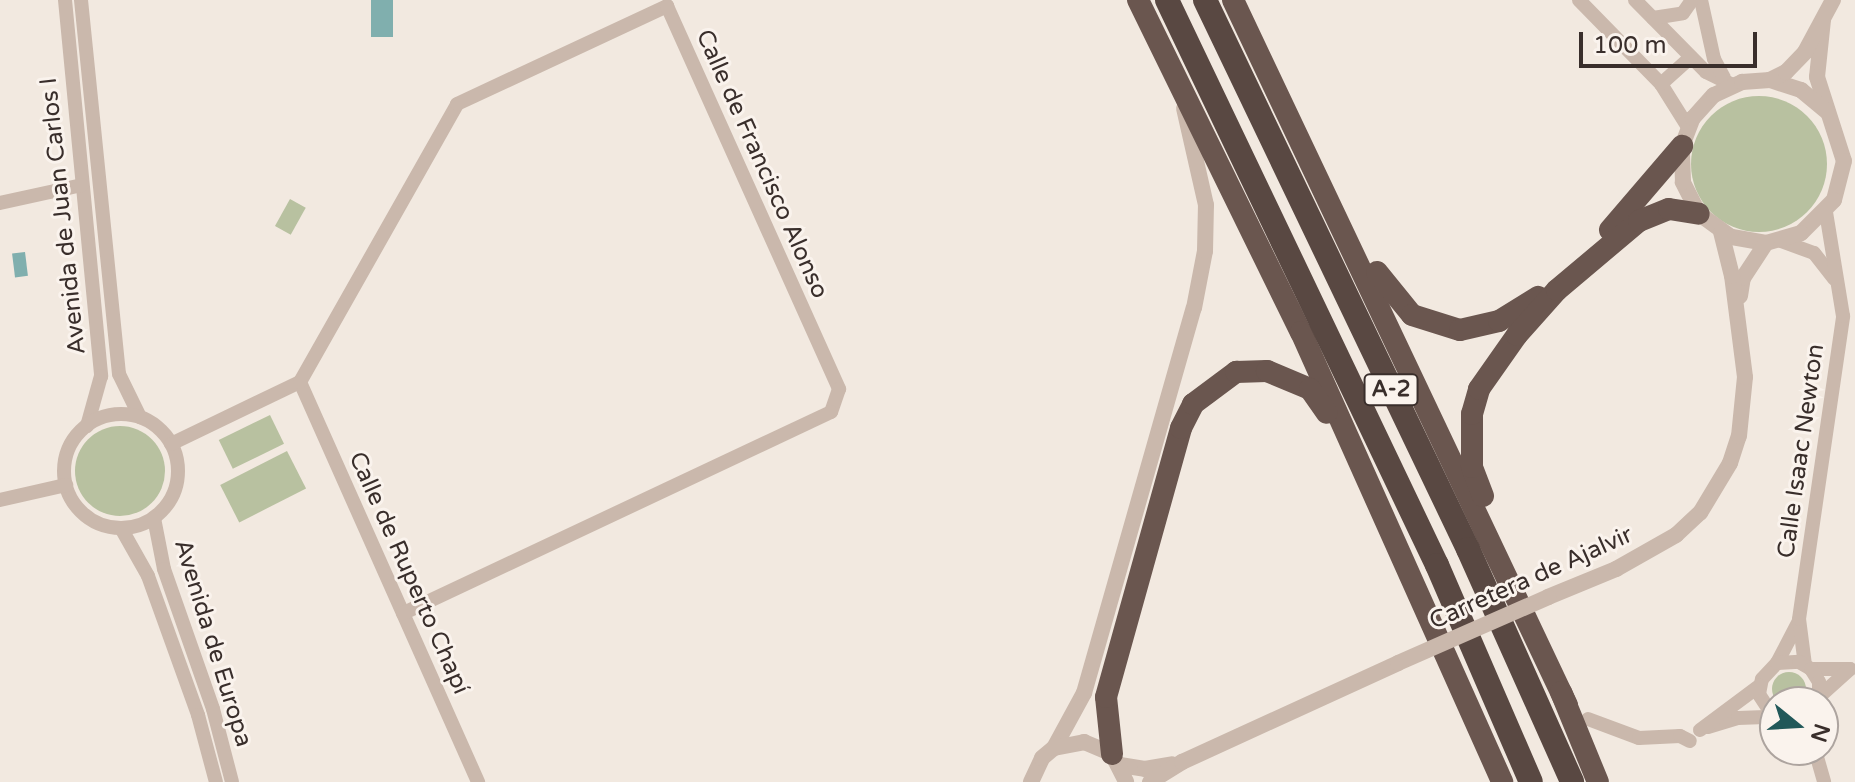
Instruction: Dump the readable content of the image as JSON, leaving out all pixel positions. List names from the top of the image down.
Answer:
{
  "streets": {
    "highway": ["A-2"],
    "street": [
      "Calle de Francisco Alonso",
      "Avenida de Juan Carlos I",
      "Calle Isaac Newton",
      "Calle de Ruperto Chapí",
      "Carretera de Ajalvir",
      "Avenida de Europa"
    ]
  },
  "crossings": [
    ["Calle de Francisco Alonso", "Calle de Ruperto Chapí"],
    ["Avenida de Juan Carlos I", "Avenida de Europa"],
    ["Calle Isaac Newton", "Carretera de Ajalvir"]
  ],
  "scale_bar": "100 m",
  "north": "right"
}
